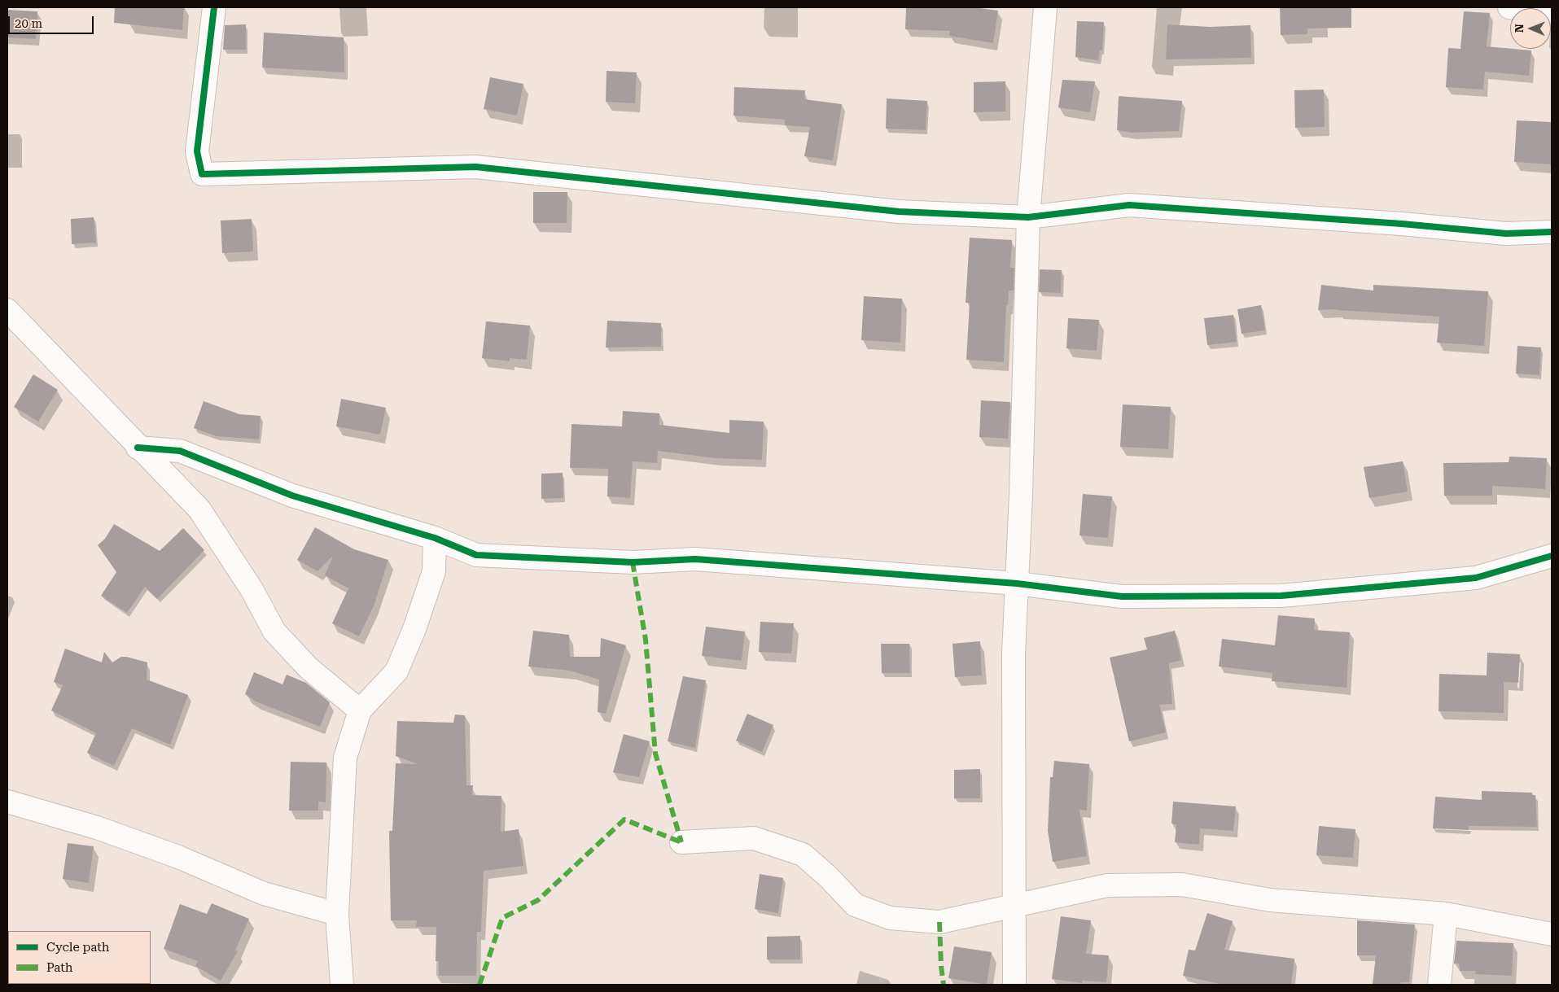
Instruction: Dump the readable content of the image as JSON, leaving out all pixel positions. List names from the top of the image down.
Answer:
{
  "legend": ["Cycle path", "Path"],
  "scale_bar": "20 m",
  "north": "left"
}
